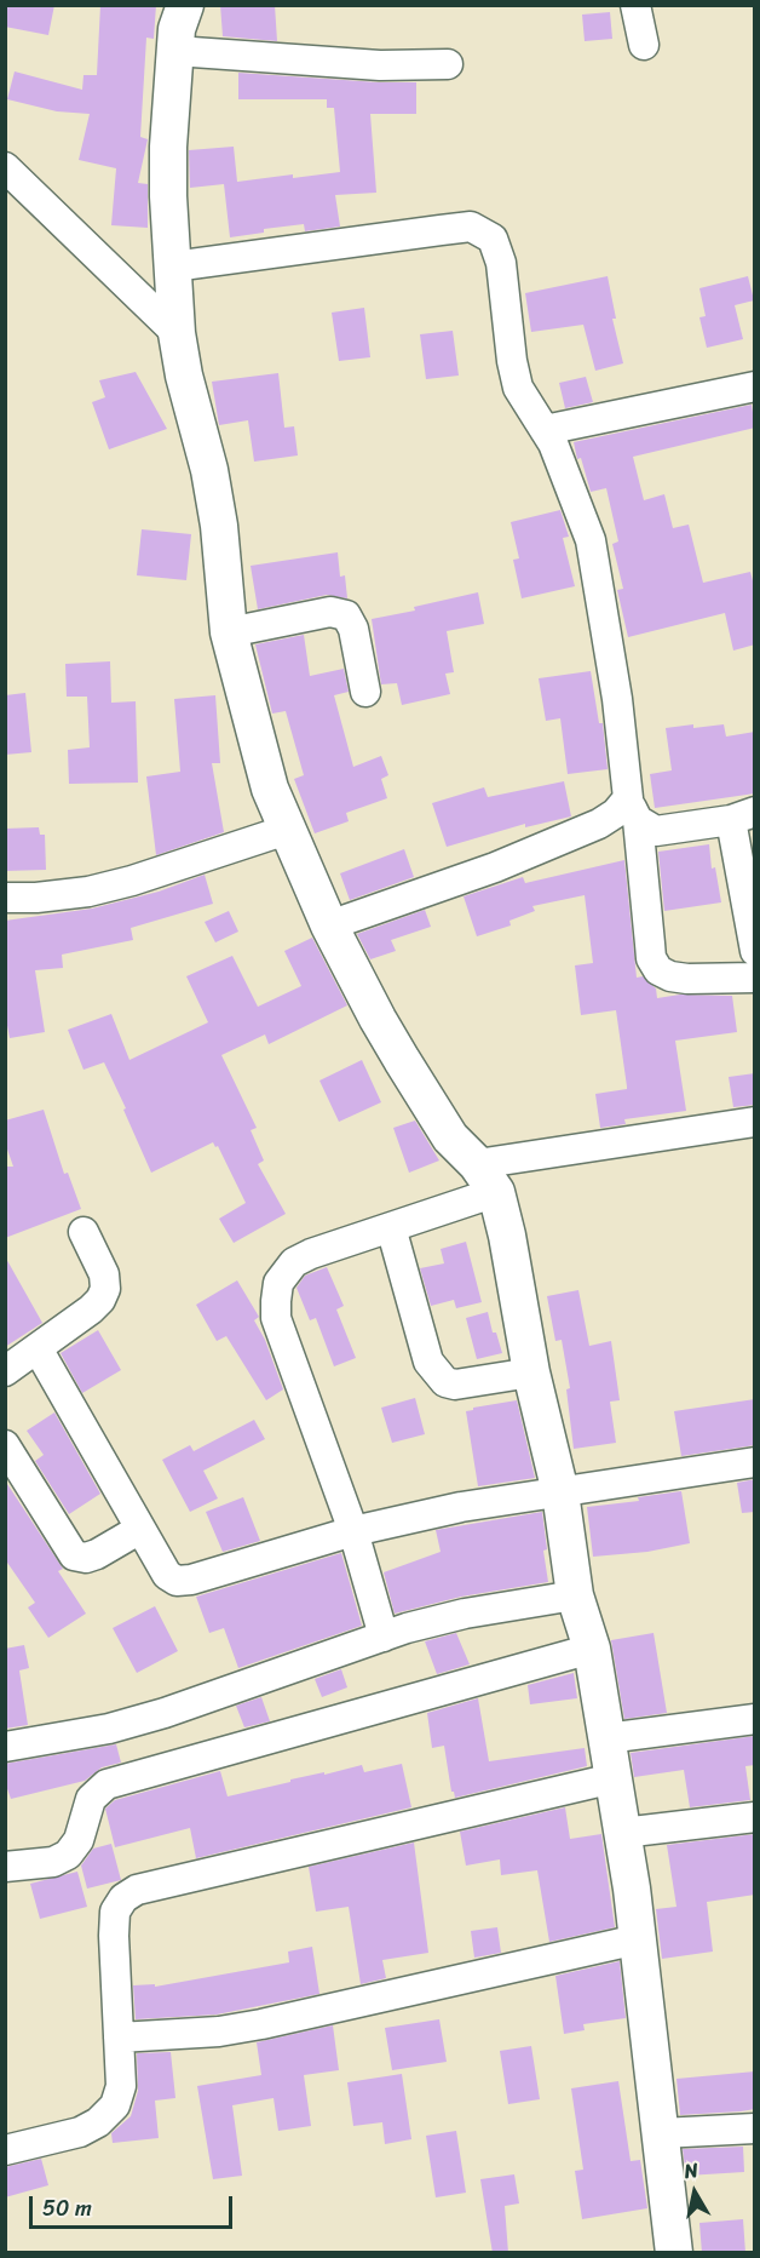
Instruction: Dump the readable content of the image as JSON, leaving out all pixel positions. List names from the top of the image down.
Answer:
{
  "scale_bar": "50 m",
  "north": "top"
}
